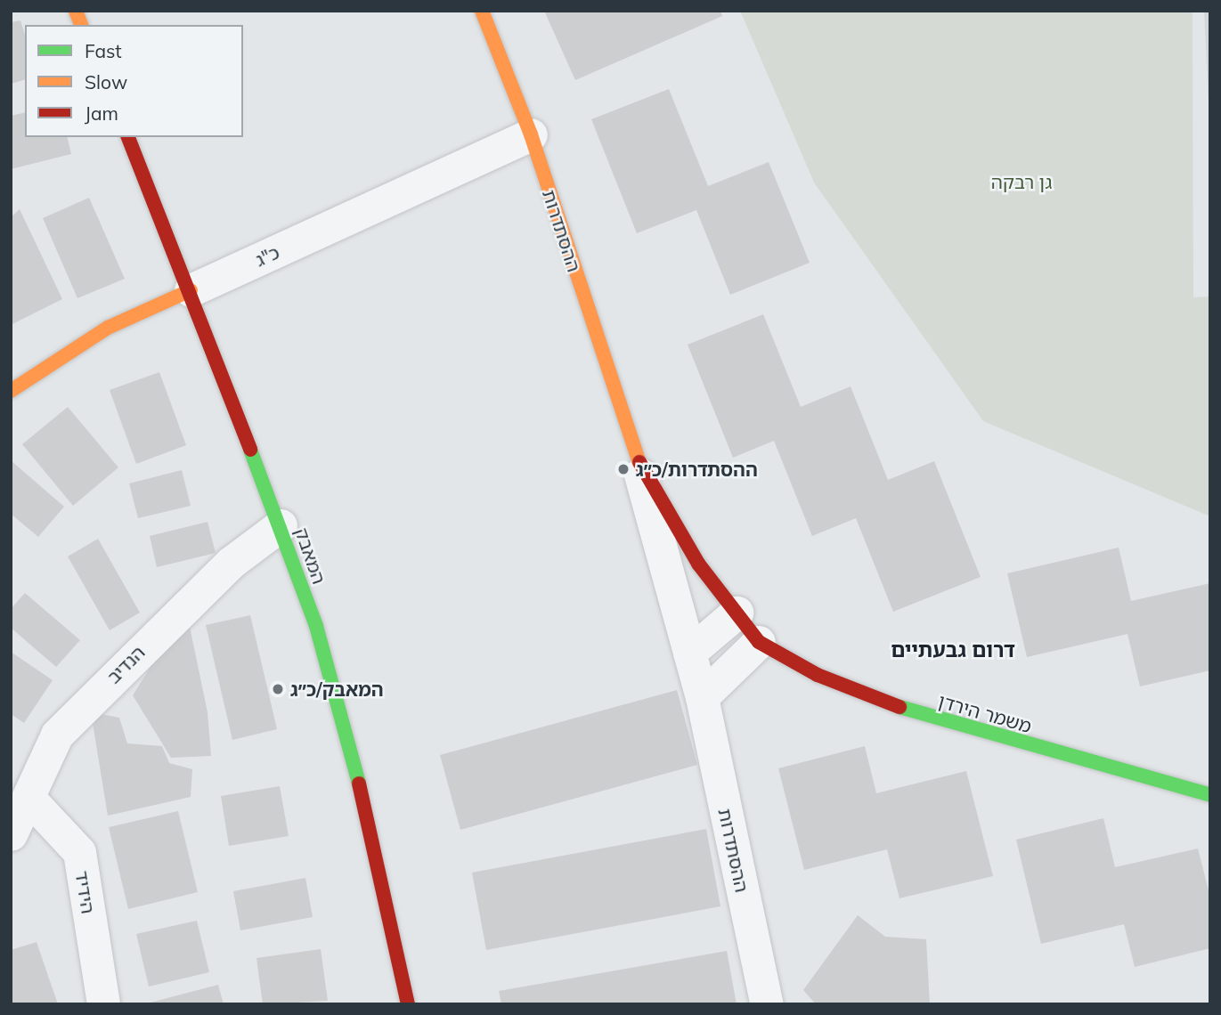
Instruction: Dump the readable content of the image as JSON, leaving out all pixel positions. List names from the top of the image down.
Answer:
{
  "streets": {
    "street": [
      "ההסתדרות",
      "כ\"ג",
      "המאבק",
      "הנדיב",
      "משמר הירדן",
      "הידיד"
    ]
  },
  "crossings": [
    ["ההסתדרות", "כ\"ג"],
    ["ההסתדרות", "משמר הירדן"],
    ["כ\"ג", "המאבק"],
    ["המאבק", "הנדיב"],
    ["הנדיב", "הידיד"]
  ],
  "districts": ["דרום גבעתיים"],
  "parks": ["גן רבקה"],
  "places": ["ההסתדרות/כ״ג", "המאבק/כ״ג"],
  "legend": ["Fast", "Slow", "Jam"]
}
